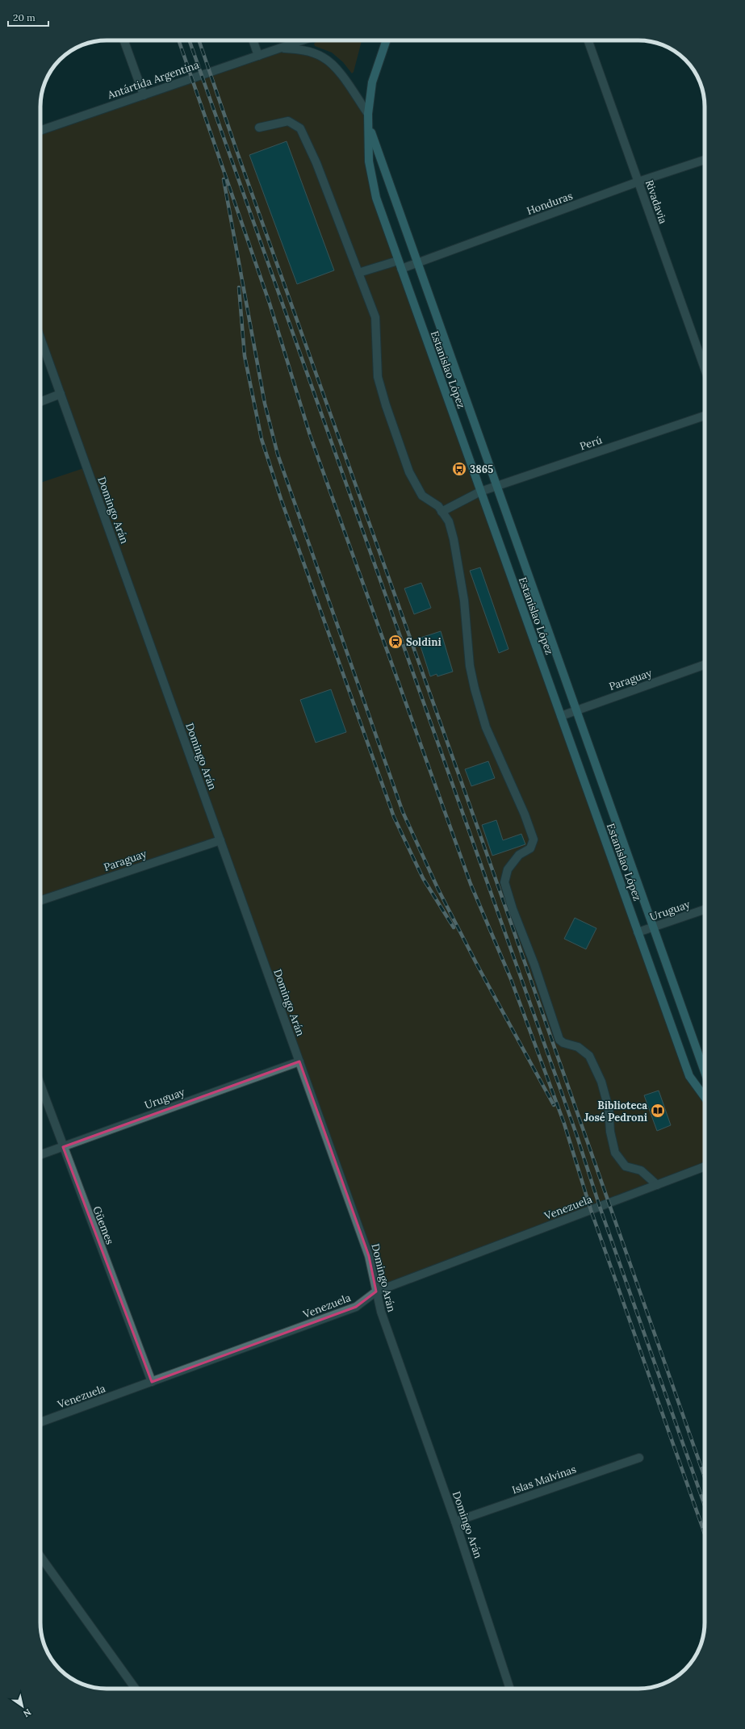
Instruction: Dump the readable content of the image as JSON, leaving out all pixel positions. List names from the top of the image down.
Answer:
{
  "streets": {
    "main road": ["Estanislao López"],
    "street": [
      "Antártida Argentina",
      "Rivadavia",
      "Honduras",
      "Perú",
      "Domingo Arán",
      "Paraguay",
      "Uruguay",
      "Venezuela",
      "Güemes",
      "Islas Malvinas"
    ]
  },
  "crossings": [
    ["Antártida Argentina", "Estanislao López"],
    ["Rivadavia", "Honduras"],
    ["Honduras", "Estanislao López"],
    ["Estanislao López", "Perú"],
    ["Estanislao López", "Paraguay"],
    ["Estanislao López", "Uruguay"],
    ["Domingo Arán", "Paraguay"],
    ["Domingo Arán", "Uruguay"],
    ["Domingo Arán", "Venezuela"],
    ["Domingo Arán", "Islas Malvinas"],
    ["Uruguay", "Güemes"],
    ["Venezuela", "Güemes"]
  ],
  "places": {
    "bus stop": ["3865"],
    "station": ["Soldini"],
    "library": ["Biblioteca José Pedroni"]
  },
  "scale_bar": "20 m",
  "north": "bottom right"
}
